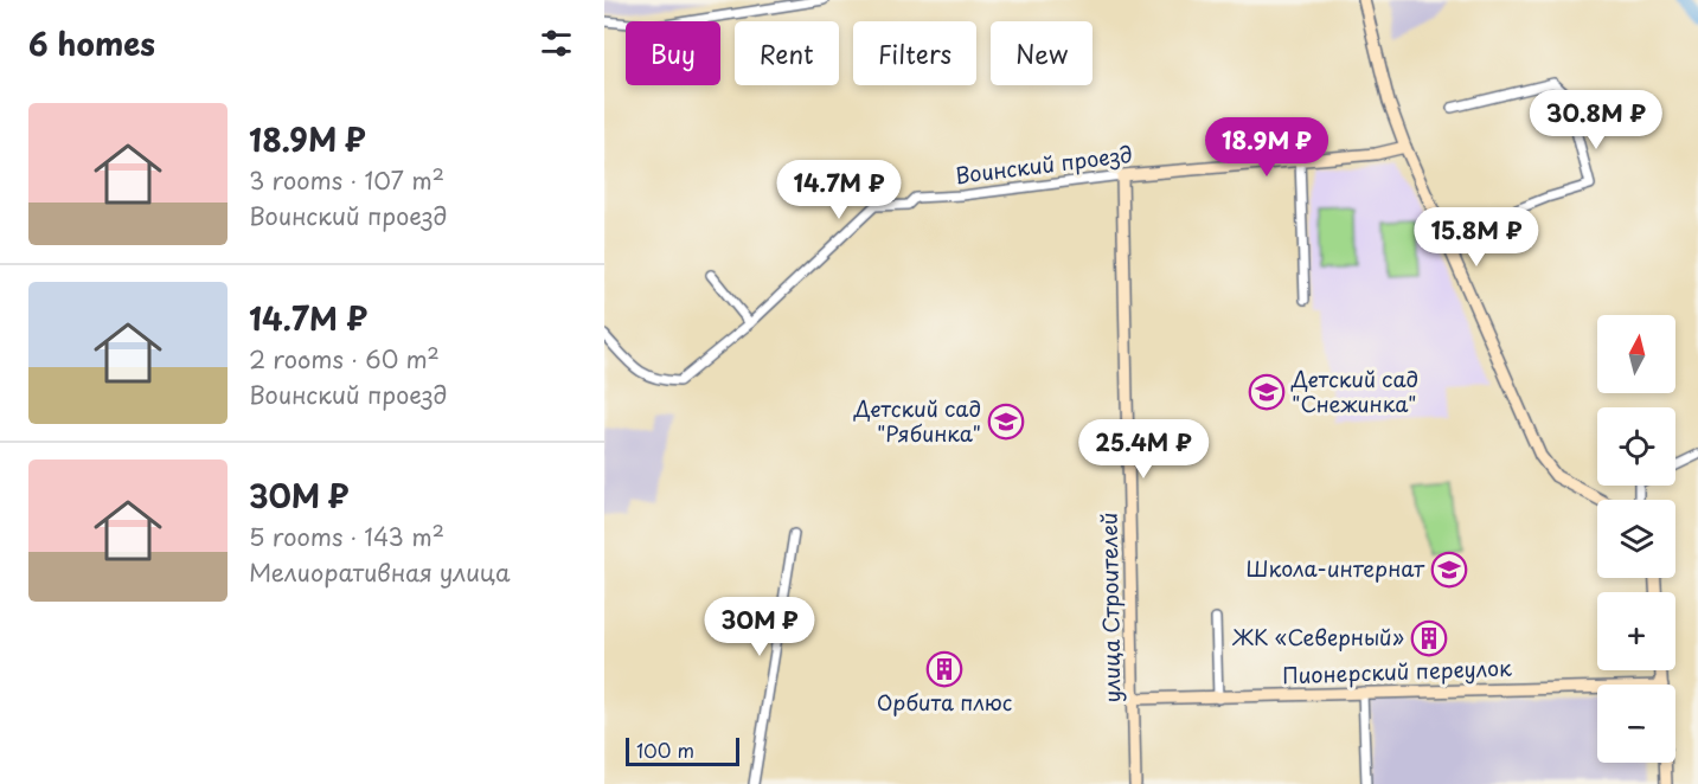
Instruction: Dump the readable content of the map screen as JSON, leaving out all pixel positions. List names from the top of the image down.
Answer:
{
  "streets": {
    "main road": ["Воинский проезд", "улица Строителей", "Пионерский переулок"]
  },
  "crossings": [
    ["Воинский проезд", "улица Строителей"],
    ["улица Строителей", "Пионерский переулок"]
  ],
  "places": {
    "school or university": ["Детский сад \"Снежинка\"", "Детский сад \"Рябинка\"", "Школа-интернат"],
    "building": ["ЖК «Северный»", "Орбита плюс"]
  },
  "scale_bar": "100 m",
  "north": "top",
  "page": {
    "heading": "6 homes",
    "chip": [
      "Buy",
      "Rent",
      "Filters",
      "New"
    ],
    "list": [
      {
        "name": "18.9M ₽",
        "note": "3 rooms · 107 m² · Воинский проезд"
      },
      {
        "name": "14.7M ₽",
        "note": "2 rooms · 60 m² · Воинский проезд"
      },
      {
        "name": "30M ₽",
        "note": "5 rooms · 143 m² · Мелиоративная улица"
      }
    ],
    "price": [
      "30.8M ₽",
      "18.9M ₽",
      "14.7M ₽",
      "15.8M ₽",
      "25.4M ₽",
      "30M ₽"
    ],
    "map_buttons": ["+", "−"],
    "scale": "100 m"
  }
}
